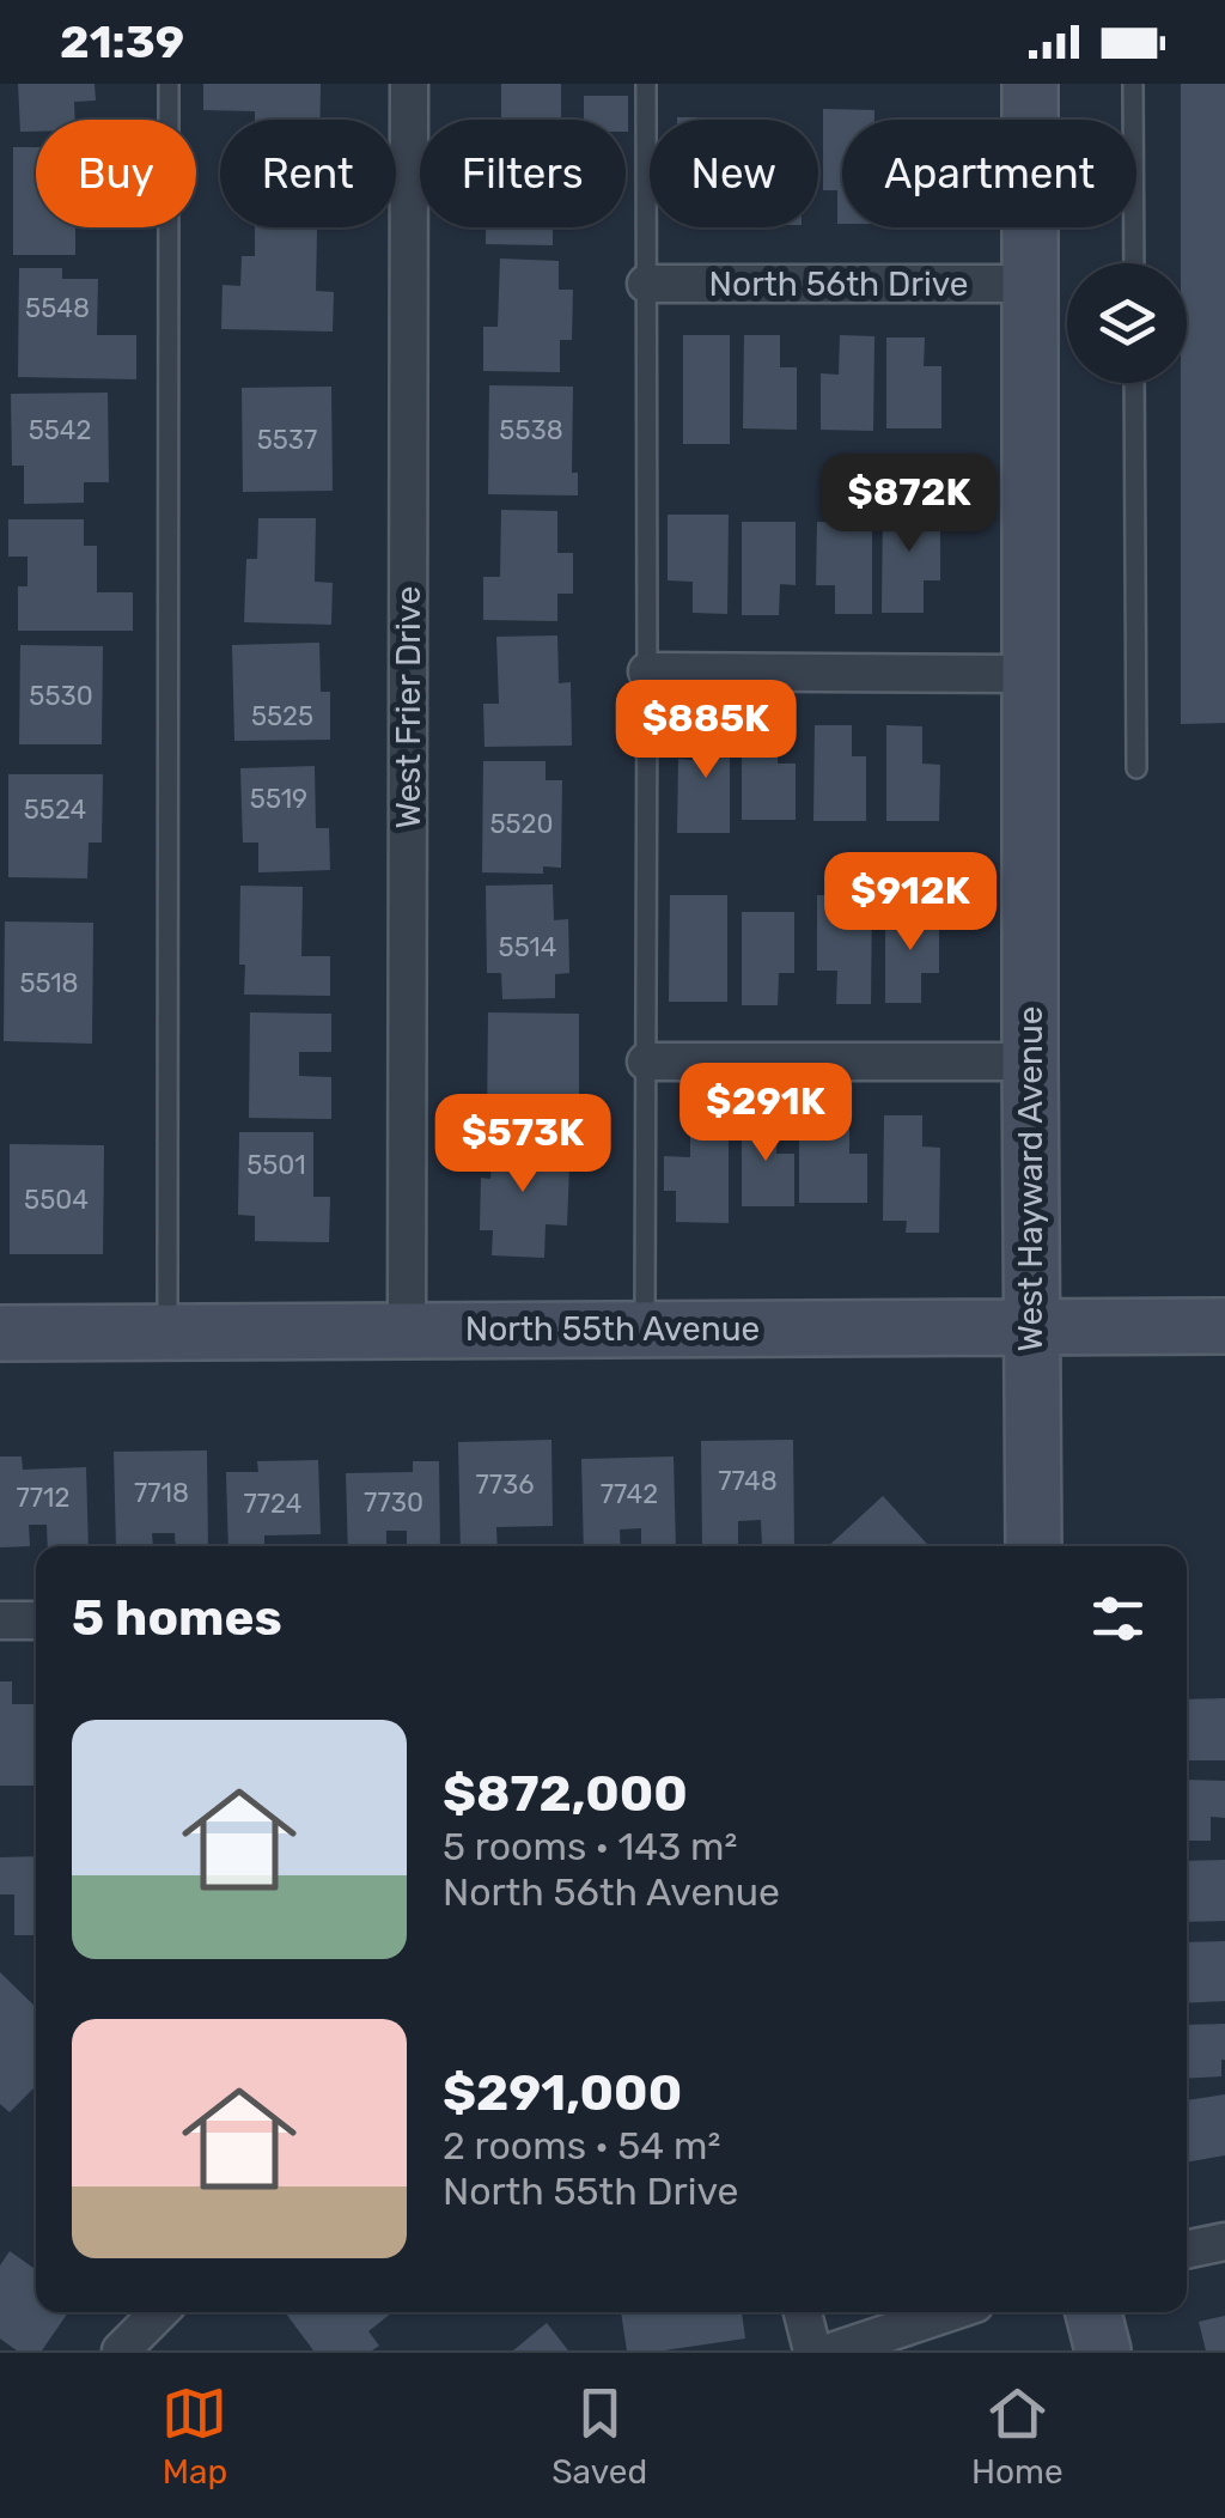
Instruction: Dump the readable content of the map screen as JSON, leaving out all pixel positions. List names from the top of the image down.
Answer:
{
  "streets": {
    "street": [
      "North 56th Drive",
      "West Frier Drive",
      "West Hayward Avenue",
      "North 55th Avenue"
    ]
  },
  "crossings": [
    ["North 56th Drive", "West Hayward Avenue"],
    ["West Frier Drive", "North 55th Avenue"],
    ["West Hayward Avenue", "North 55th Avenue"]
  ],
  "house_numbers": [
    "5548",
    "5542",
    "5538",
    "5537",
    "5530",
    "5525",
    "5519",
    "5524",
    "5520",
    "5514",
    "5518",
    "5501",
    "5504",
    "7748",
    "7736",
    "7718",
    "7742",
    "7712",
    "7730",
    "7724"
  ],
  "page": {
    "status": "21:39",
    "chip": [
      "Buy",
      "Rent",
      "Filters",
      "New",
      "Apartment"
    ],
    "price": [
      "$872K",
      "$885K",
      "$912K",
      "$291K",
      "$573K"
    ],
    "heading": "5 homes",
    "list": [
      {
        "name": "$872,000",
        "note": "5 rooms · 143 m² · North 56th Avenue"
      },
      {
        "name": "$291,000",
        "note": "2 rooms · 54 m² · North 55th Drive"
      }
    ],
    "tabs": ["Map", "Saved", "Home"]
  }
}
